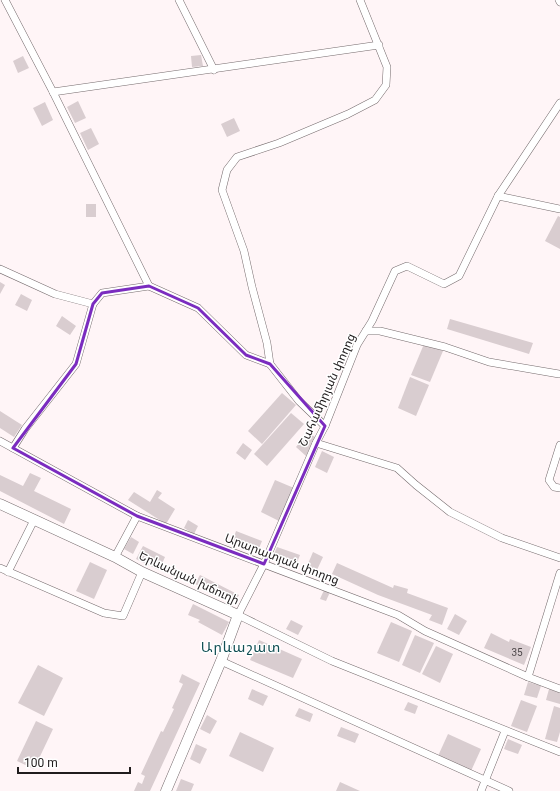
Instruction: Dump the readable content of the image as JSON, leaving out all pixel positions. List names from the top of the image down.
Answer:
{
  "streets": {
    "main road": ["Երևանյան խճուղի"],
    "street": ["Շահամիրյան փողոց", "Արարատյան փողոց"]
  },
  "crossings": [
    ["Շահամիրյան փողոց", "Արարատյան փողոց"],
    ["Շահամիրյան փողոց", "Երևանյան խճուղի"]
  ],
  "districts": ["Արևաշատ"],
  "house_numbers": ["35"],
  "scale_bar": "100 m"
}
